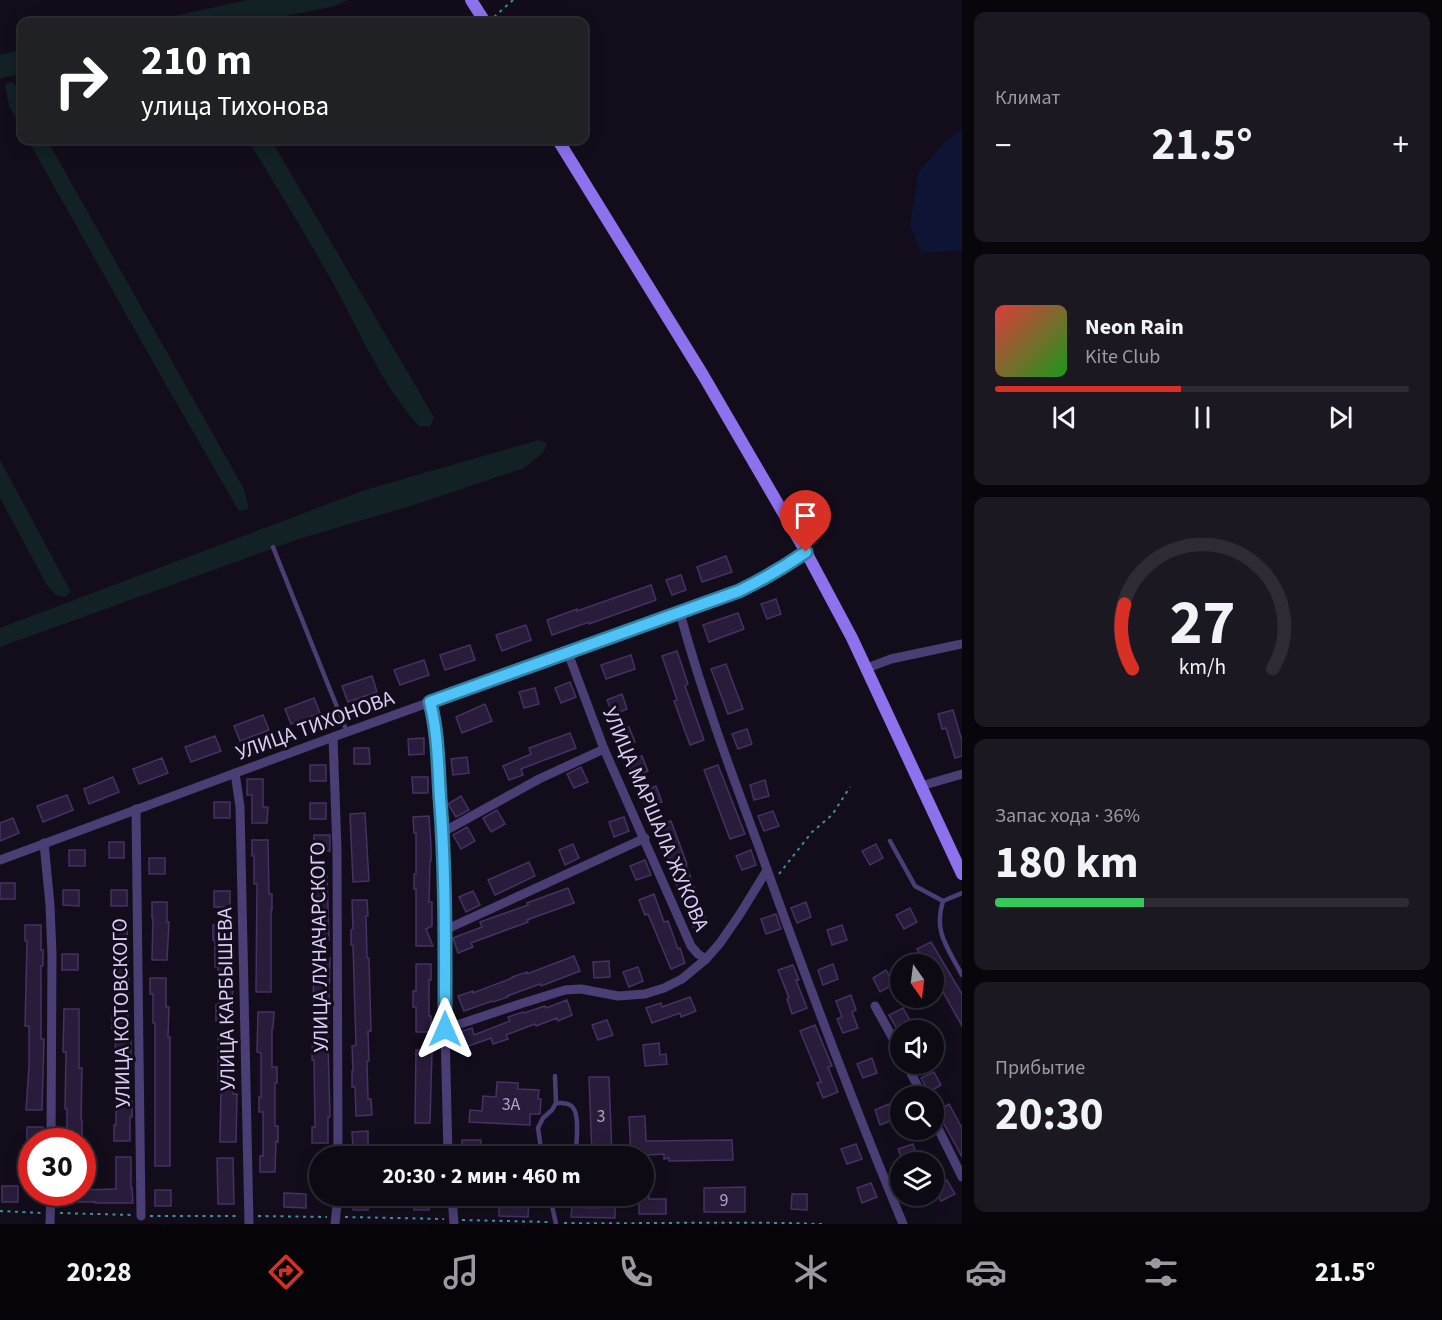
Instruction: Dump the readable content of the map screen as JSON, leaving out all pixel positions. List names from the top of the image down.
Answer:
{
  "streets": {
    "street": [
      "УЛИЦА ТИХОНОВА",
      "УЛИЦА МАРШАЛА ЖУКОВА",
      "УЛИЦА ЛУНАЧАРСКОГО",
      "УЛИЦА КАРБЫШЕВА",
      "УЛИЦА КОТОВСКОГО"
    ]
  },
  "crossings": [
    ["УЛИЦА ТИХОНОВА", "УЛИЦА МАРШАЛА ЖУКОВА"],
    ["УЛИЦА ТИХОНОВА", "УЛИЦА ЛУНАЧАРСКОГО"],
    ["УЛИЦА ТИХОНОВА", "УЛИЦА КАРБЫШЕВА"],
    ["УЛИЦА ТИХОНОВА", "УЛИЦА КОТОВСКОГО"]
  ],
  "house_numbers": ["3А", "3", "9"],
  "north": "bottom",
  "page": {
    "tile": [
      "Климат",
      ["Запас хода · 36%", "180 km"],
      ["Прибытие", "20:30"]
    ],
    "turn": ["210 m", "улица Тихонова"],
    "heat": ["−", "21.5°", "+"],
    "song": ["Neon Rain", "Kite Club"],
    "limit": "30",
    "trip": "20:30 · 2 мин · 460 m",
    "tabs": ["20:28", "21.5°"],
    "gauge": ["27", "km/h"]
  }
}
